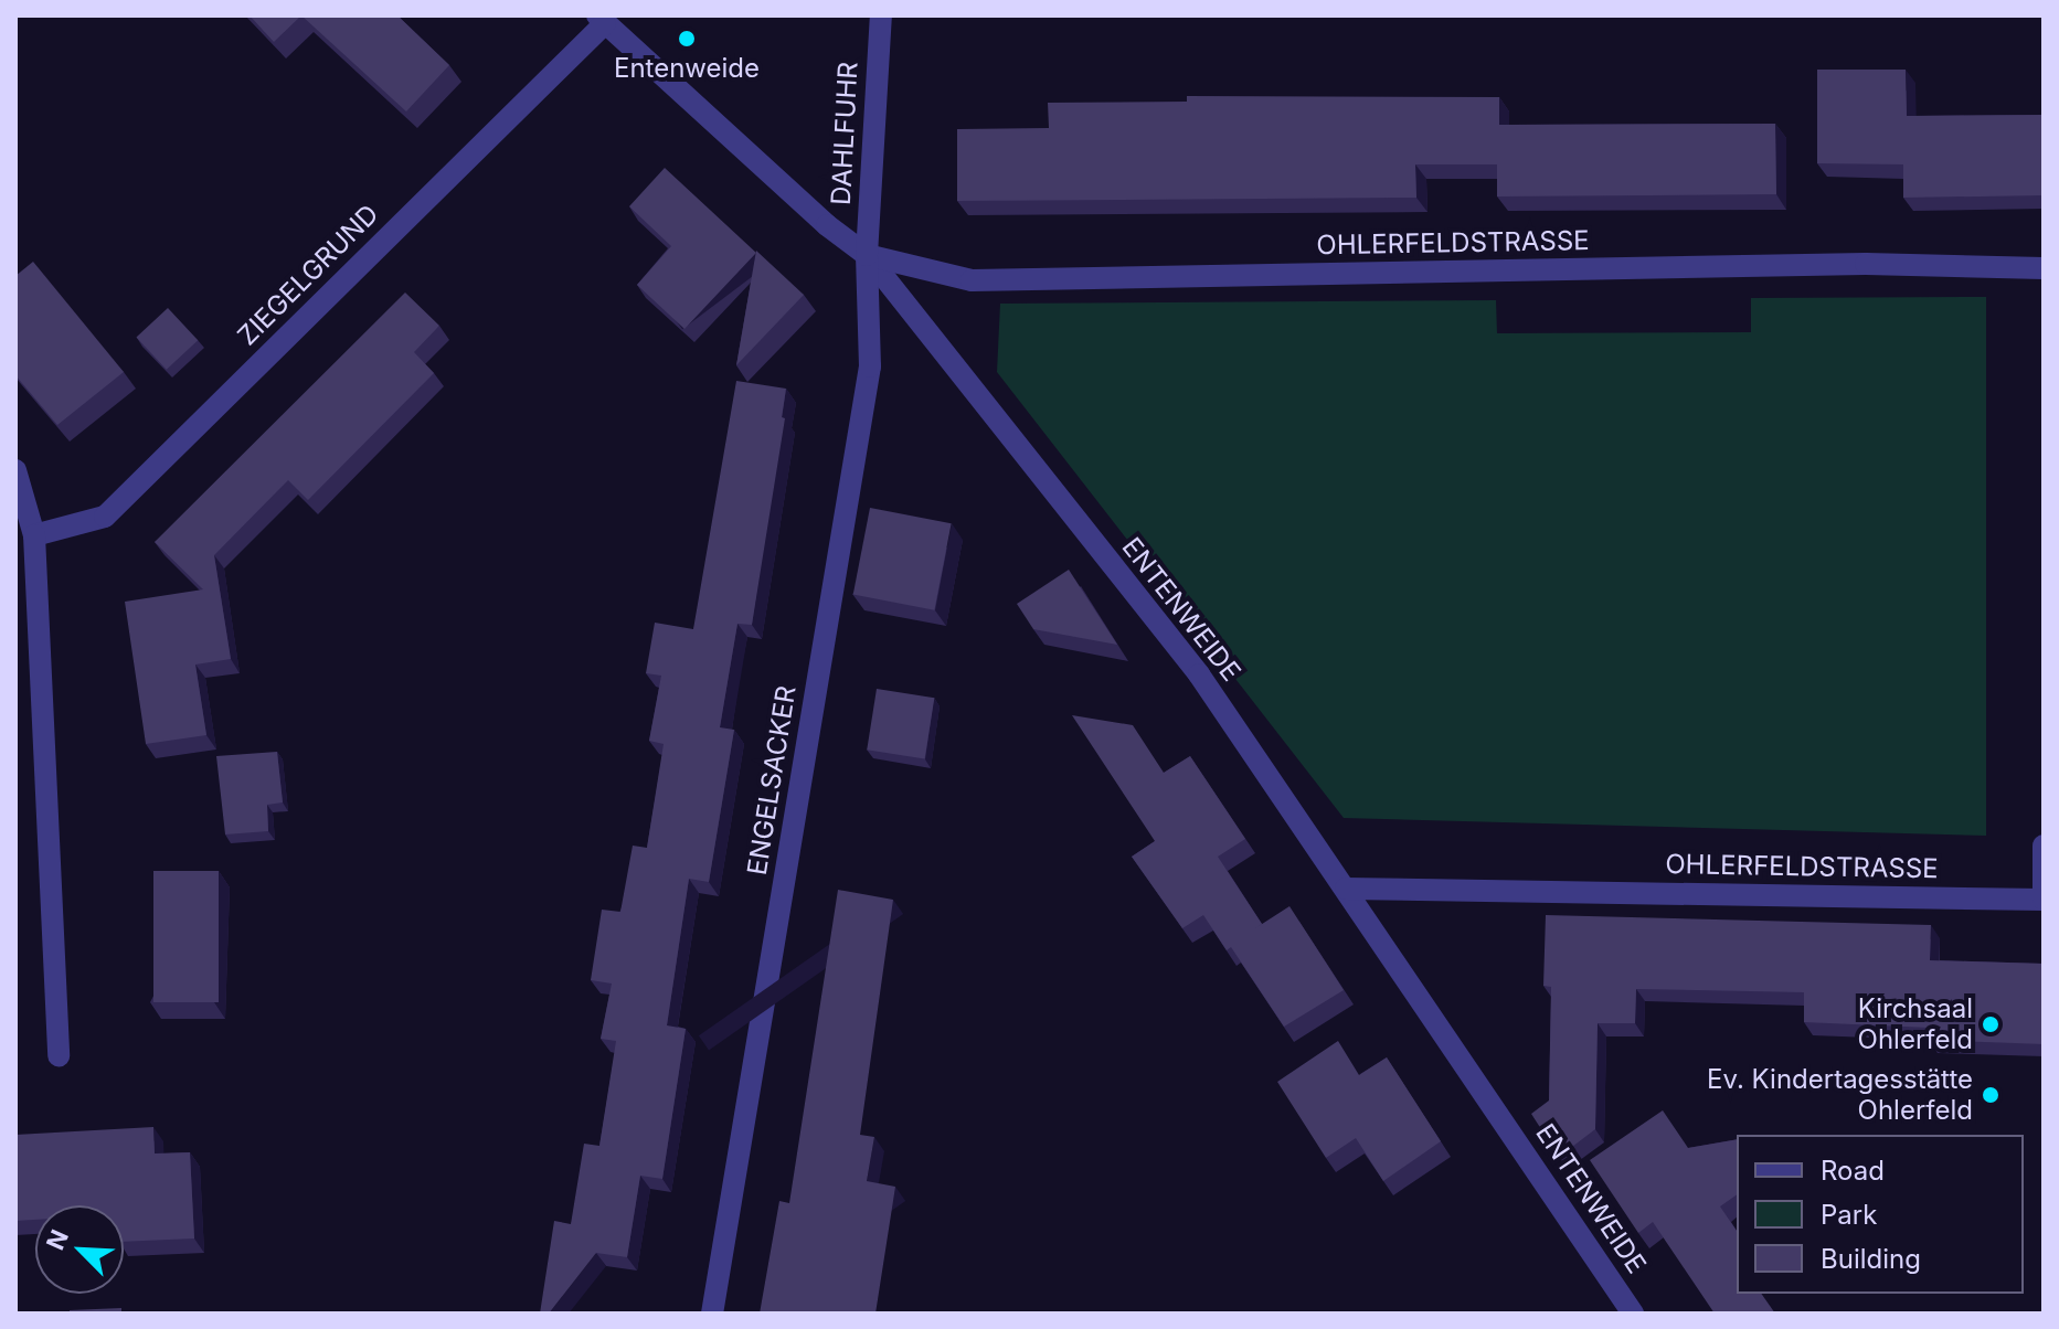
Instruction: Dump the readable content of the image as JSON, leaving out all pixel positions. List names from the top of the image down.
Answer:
{
  "streets": {
    "street": [
      "DAHLFUHR",
      "OHLERFELDSTRASSE",
      "ZIEGELGRUND",
      "ENTENWEIDE",
      "ENGELSACKER"
    ]
  },
  "crossings": [
    ["DAHLFUHR", "OHLERFELDSTRASSE"],
    ["DAHLFUHR", "ENTENWEIDE"],
    ["DAHLFUHR", "ENGELSACKER"],
    ["OHLERFELDSTRASSE", "ENTENWEIDE"],
    ["OHLERFELDSTRASSE", "ENGELSACKER"],
    ["ZIEGELGRUND", "ENTENWEIDE"],
    ["ENTENWEIDE", "ENGELSACKER"]
  ],
  "places": ["Entenweide", "Kirchsaal Ohlerfeld", "Ev. Kindertagesstätte Ohlerfeld"],
  "legend": ["Road", "Park", "Building"],
  "north": "top left"
}
